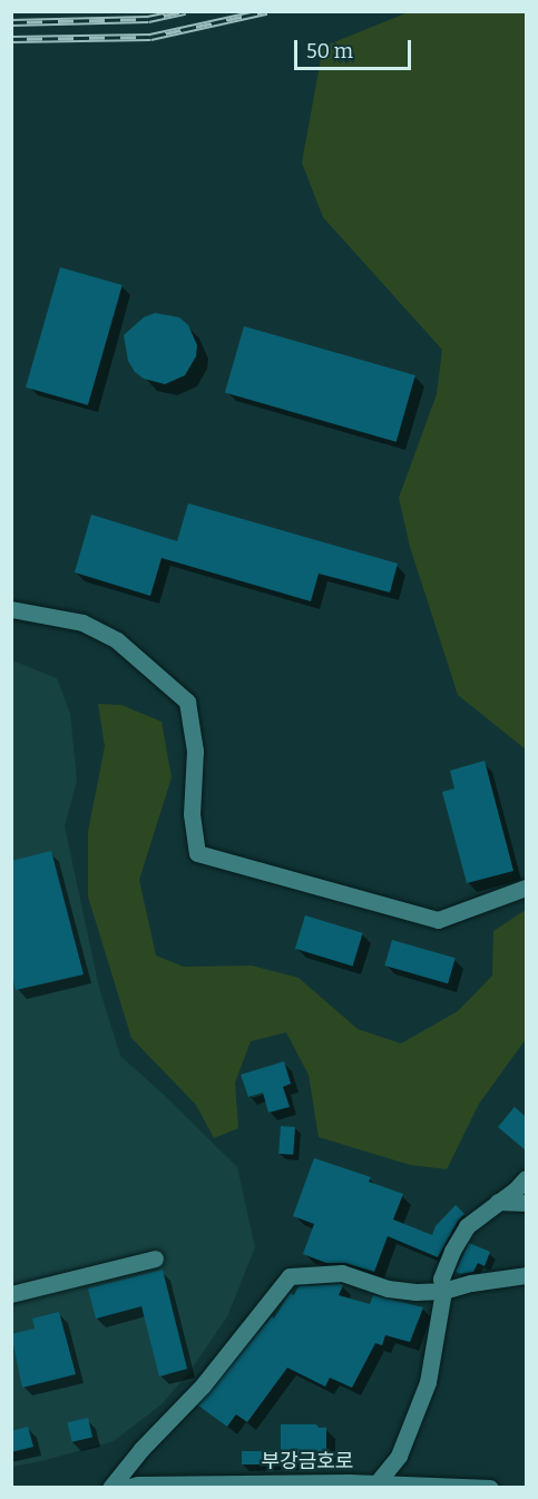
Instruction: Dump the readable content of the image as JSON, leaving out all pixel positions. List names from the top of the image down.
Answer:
{
  "streets": {
    "street": ["부강금호로"]
  },
  "scale_bar": "50 m"
}
